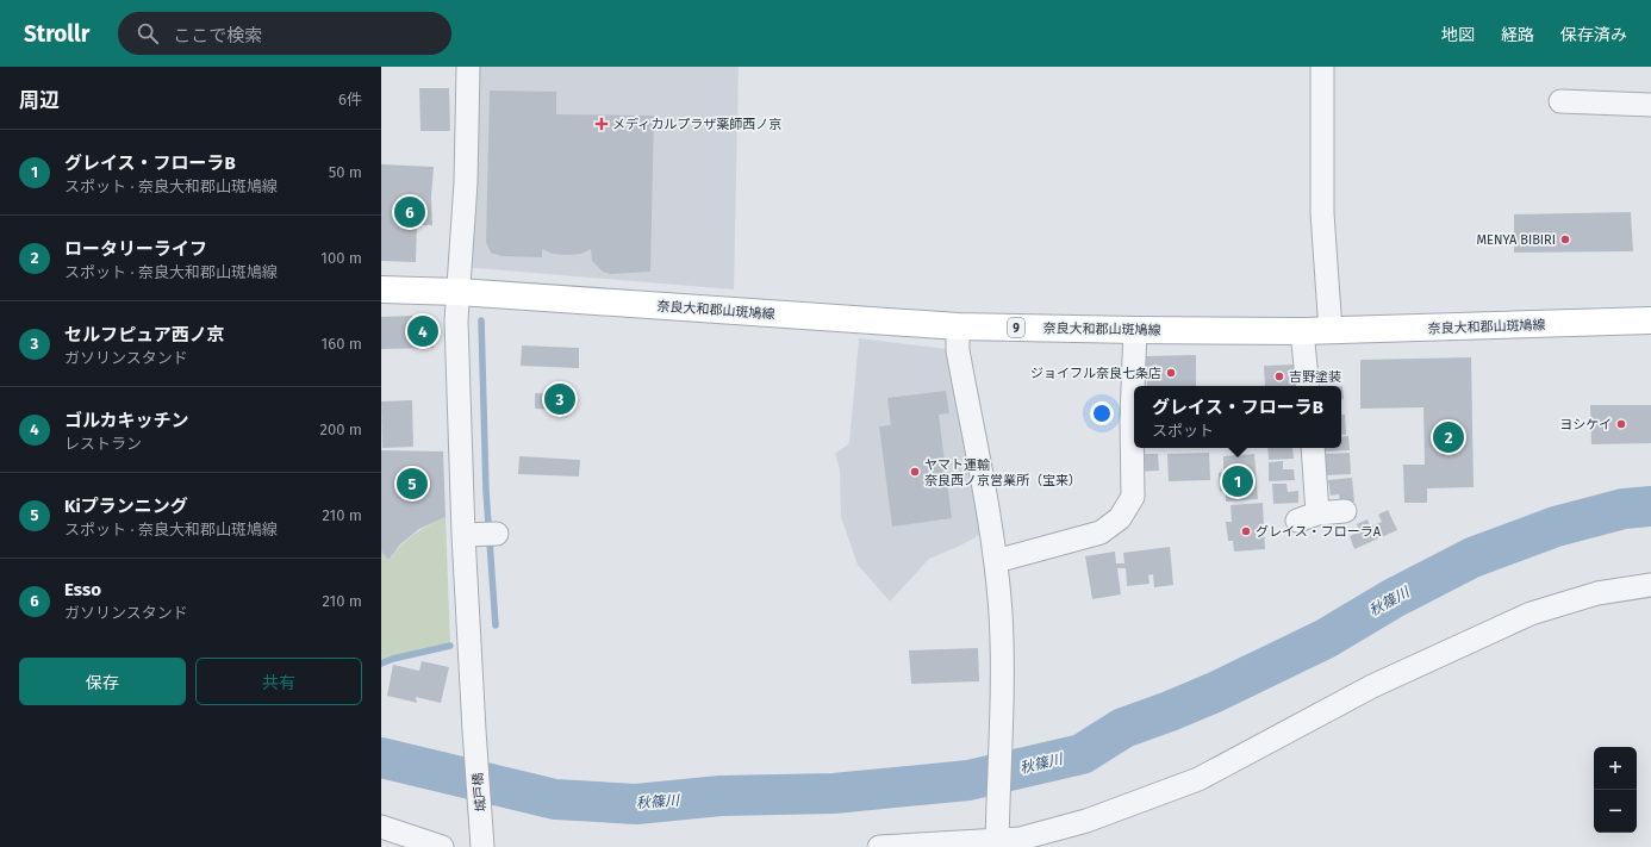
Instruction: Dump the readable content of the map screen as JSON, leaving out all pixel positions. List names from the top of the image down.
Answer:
{
  "streets": {
    "main road": ["奈良大和郡山斑鳩線", "9"],
    "street": ["城戸橋"]
  },
  "crossings": [
    ["奈良大和郡山斑鳩線", "城戸橋"]
  ],
  "water": ["秋篠川"],
  "places": {
    "health": ["メディカルプラザ薬師西ノ京"],
    "other": [
      "MENYA BIBIRI",
      "ジョイフル奈良七条店",
      "吉野塗装",
      "ヨシケイ",
      "ヤマト運輸 奈良西ノ京営業所（宝来）",
      "グレイス・フローラA"
    ]
  },
  "page": {
    "header": "Strollr",
    "search": "ここで検索",
    "nav": ["地図", "経路", "保存済み"],
    "heading": ["周辺", "6件"],
    "list": [
      {
        "mark": "1",
        "name": "グレイス・フローラB",
        "note": "スポット · 奈良大和郡山斑鳩線",
        "value": "50 m"
      },
      {
        "mark": "2",
        "name": "ロータリーライフ",
        "note": "スポット · 奈良大和郡山斑鳩線",
        "value": "100 m"
      },
      {
        "mark": "3",
        "name": "セルフピュア西ノ京",
        "note": "ガソリンスタンド",
        "value": "160 m"
      },
      {
        "mark": "4",
        "name": "ゴルカキッチン",
        "note": "レストラン",
        "value": "200 m"
      },
      {
        "mark": "5",
        "name": "Kiプランニング",
        "note": "スポット · 奈良大和郡山斑鳩線",
        "value": "210 m"
      },
      {
        "mark": "6",
        "name": "Esso",
        "note": "ガソリンスタンド",
        "value": "210 m"
      }
    ],
    "pins": [
      "6",
      "4",
      "3",
      "2",
      "1",
      "5"
    ],
    "popup": ["グレイス・フローラB", "スポット"],
    "buttons": ["保存", "共有"],
    "map_buttons": ["+", "−"]
  }
}
